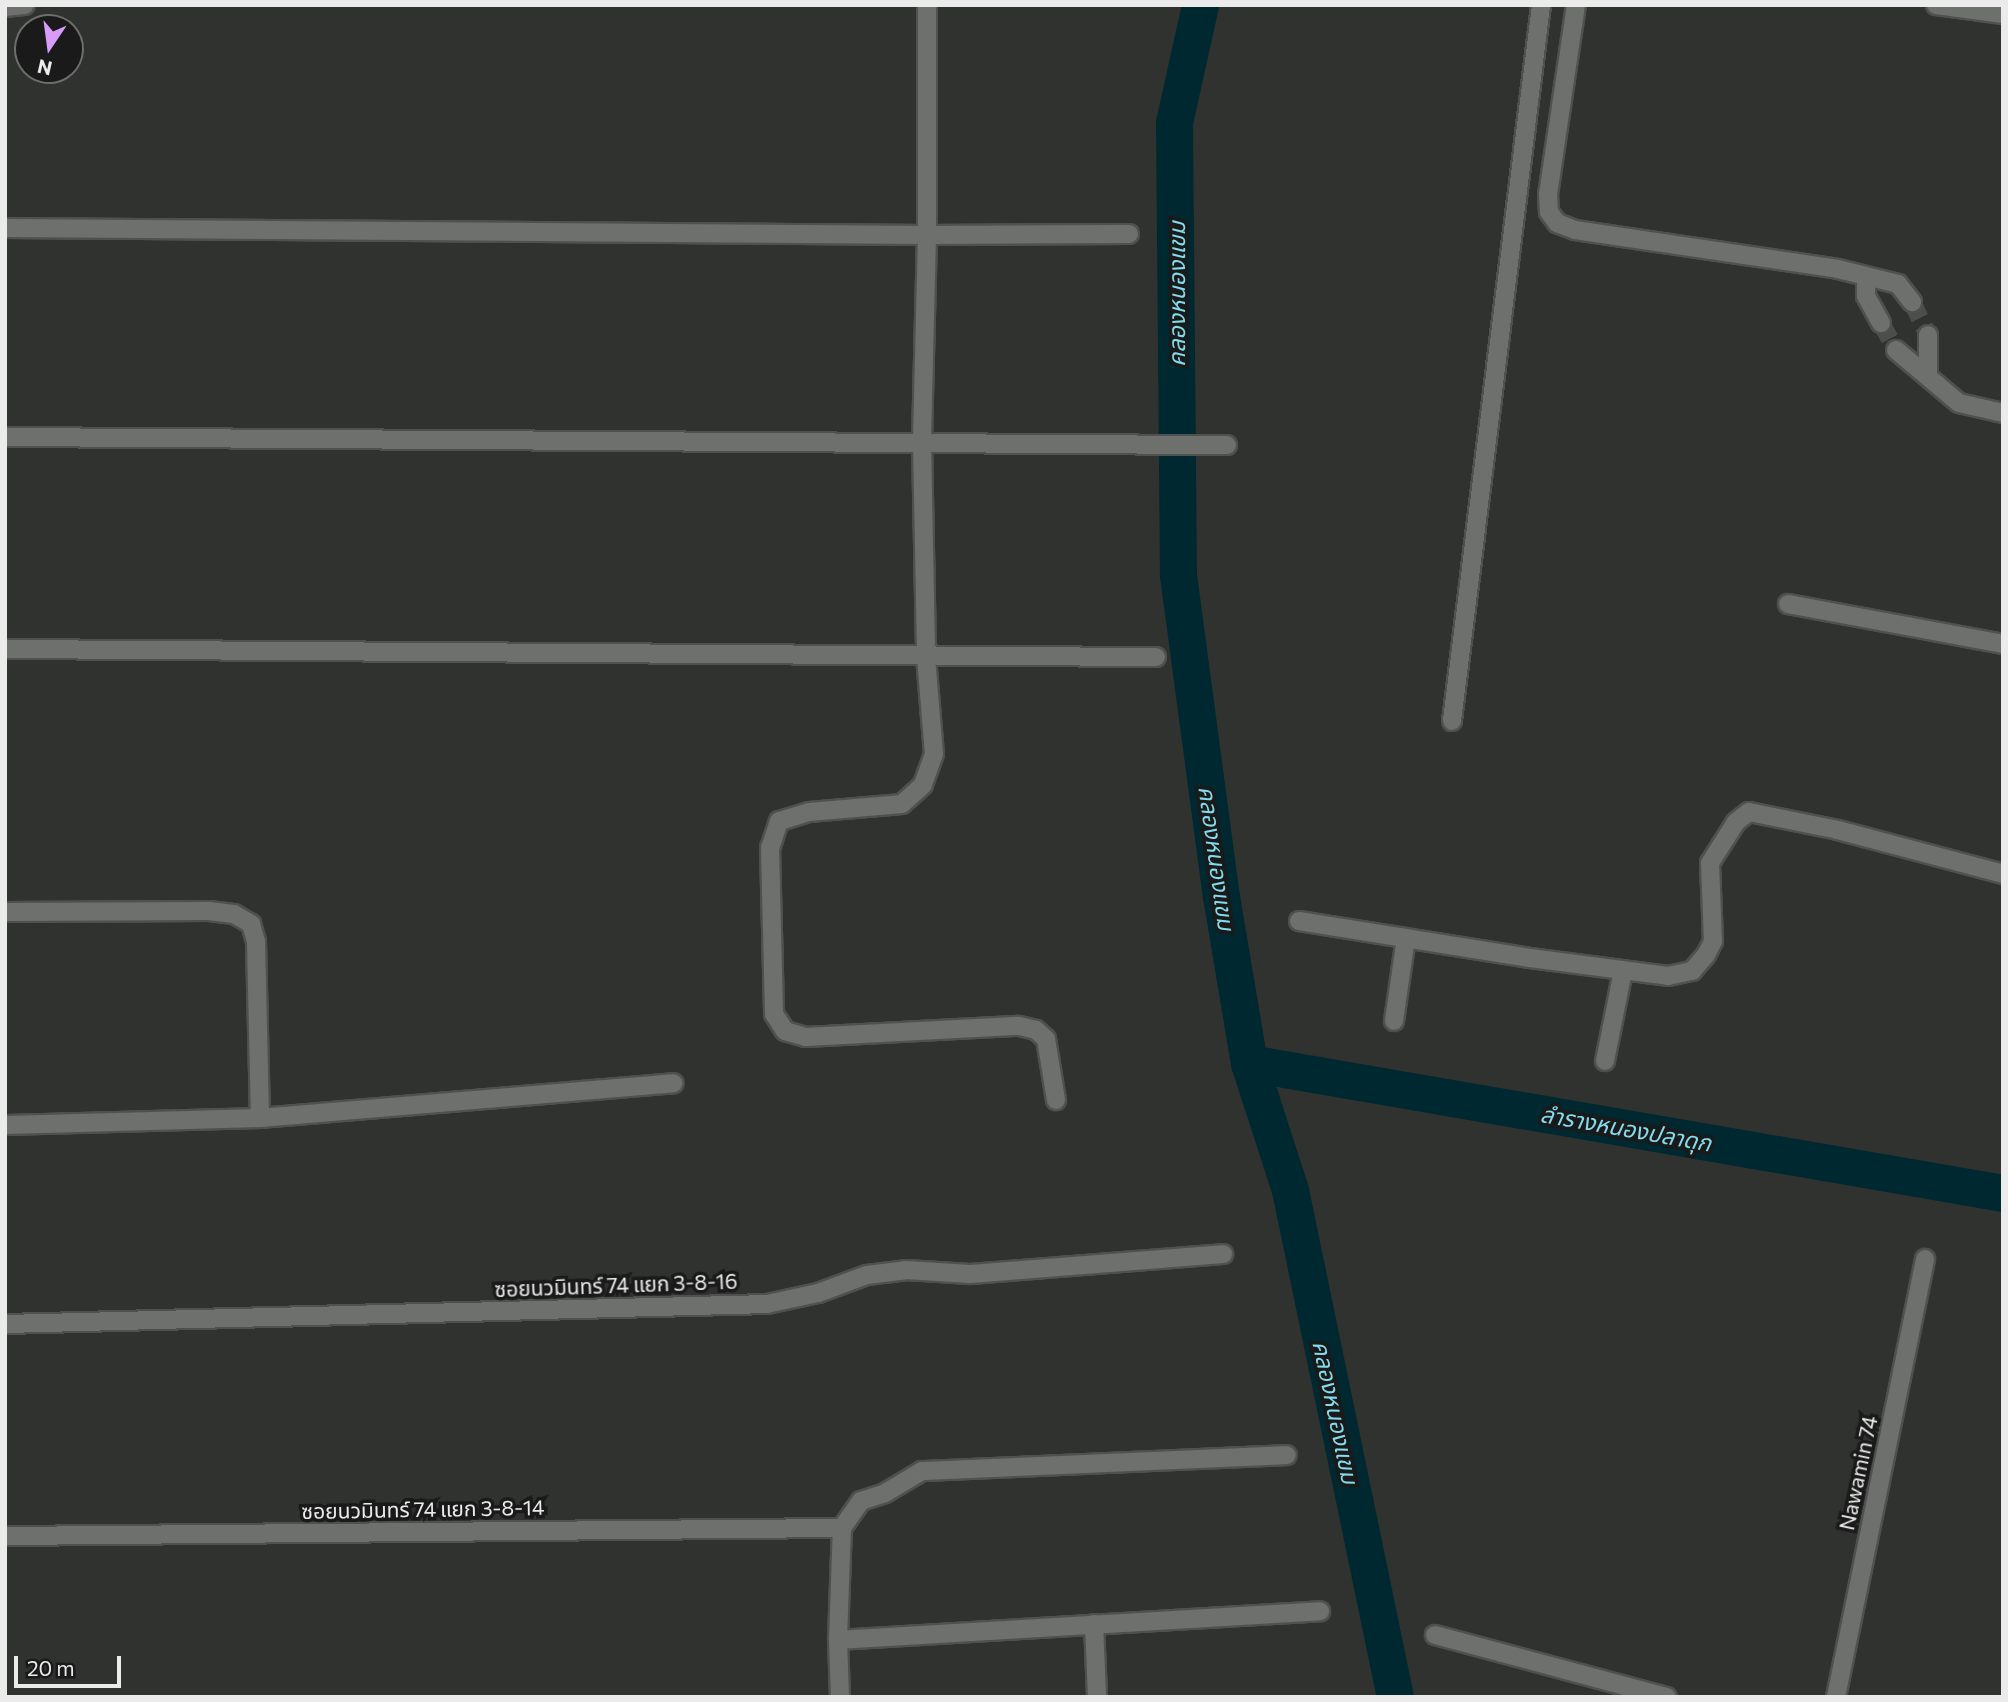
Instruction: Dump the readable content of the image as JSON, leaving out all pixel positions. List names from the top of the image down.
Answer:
{
  "streets": {
    "street": ["ซอยนวมินทร์ 74 แยก 3-8-16", "Nawamin 74", "ซอยนวมินทร์ 74 แยก 3-8-14"]
  },
  "water": ["คลองหนองแขม", "ลำรางหนองปลาดุก"],
  "scale_bar": "20 m",
  "north": "bottom"
}
